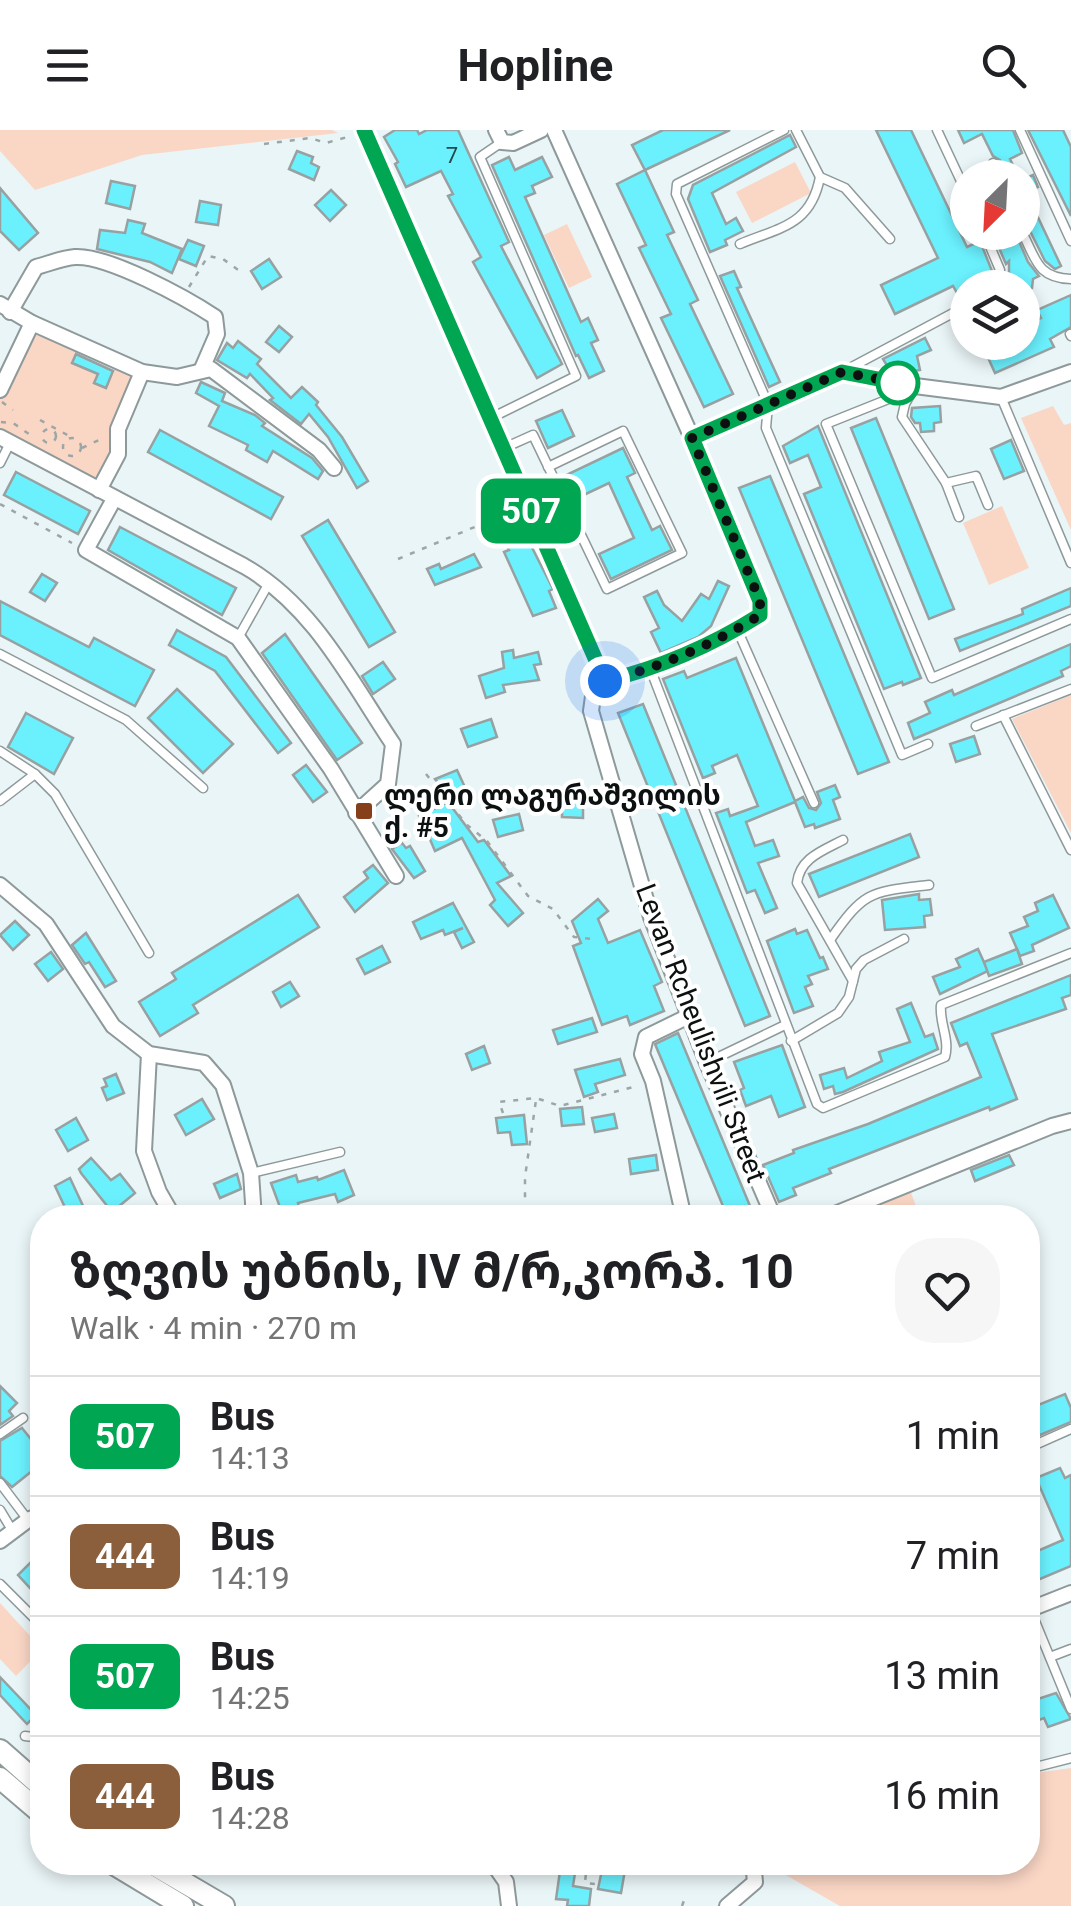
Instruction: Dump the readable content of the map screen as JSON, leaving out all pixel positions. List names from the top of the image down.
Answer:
{
  "streets": {
    "street": ["Levan Rcheulishvili Street"]
  },
  "places": {
    "transit": ["ლერი ლაგურაშვილის ქ. #5"]
  },
  "lines": ["bus line 507"],
  "house_numbers": ["7"],
  "north": "bottom left",
  "page": {
    "header": "Hopline",
    "on_map": "507",
    "heading": ["ზღვის უბნის, IV მ/რ,კორპ. 10", "Walk · 4 min · 270 m"],
    "list": [
      {
        "mark": "507",
        "name": "Bus",
        "note": "14:13",
        "value": "1 min"
      },
      {
        "mark": "444",
        "name": "Bus",
        "note": "14:19",
        "value": "7 min"
      },
      {
        "mark": "507",
        "name": "Bus",
        "note": "14:25",
        "value": "13 min"
      },
      {
        "mark": "444",
        "name": "Bus",
        "note": "14:28",
        "value": "16 min"
      }
    ]
  }
}
